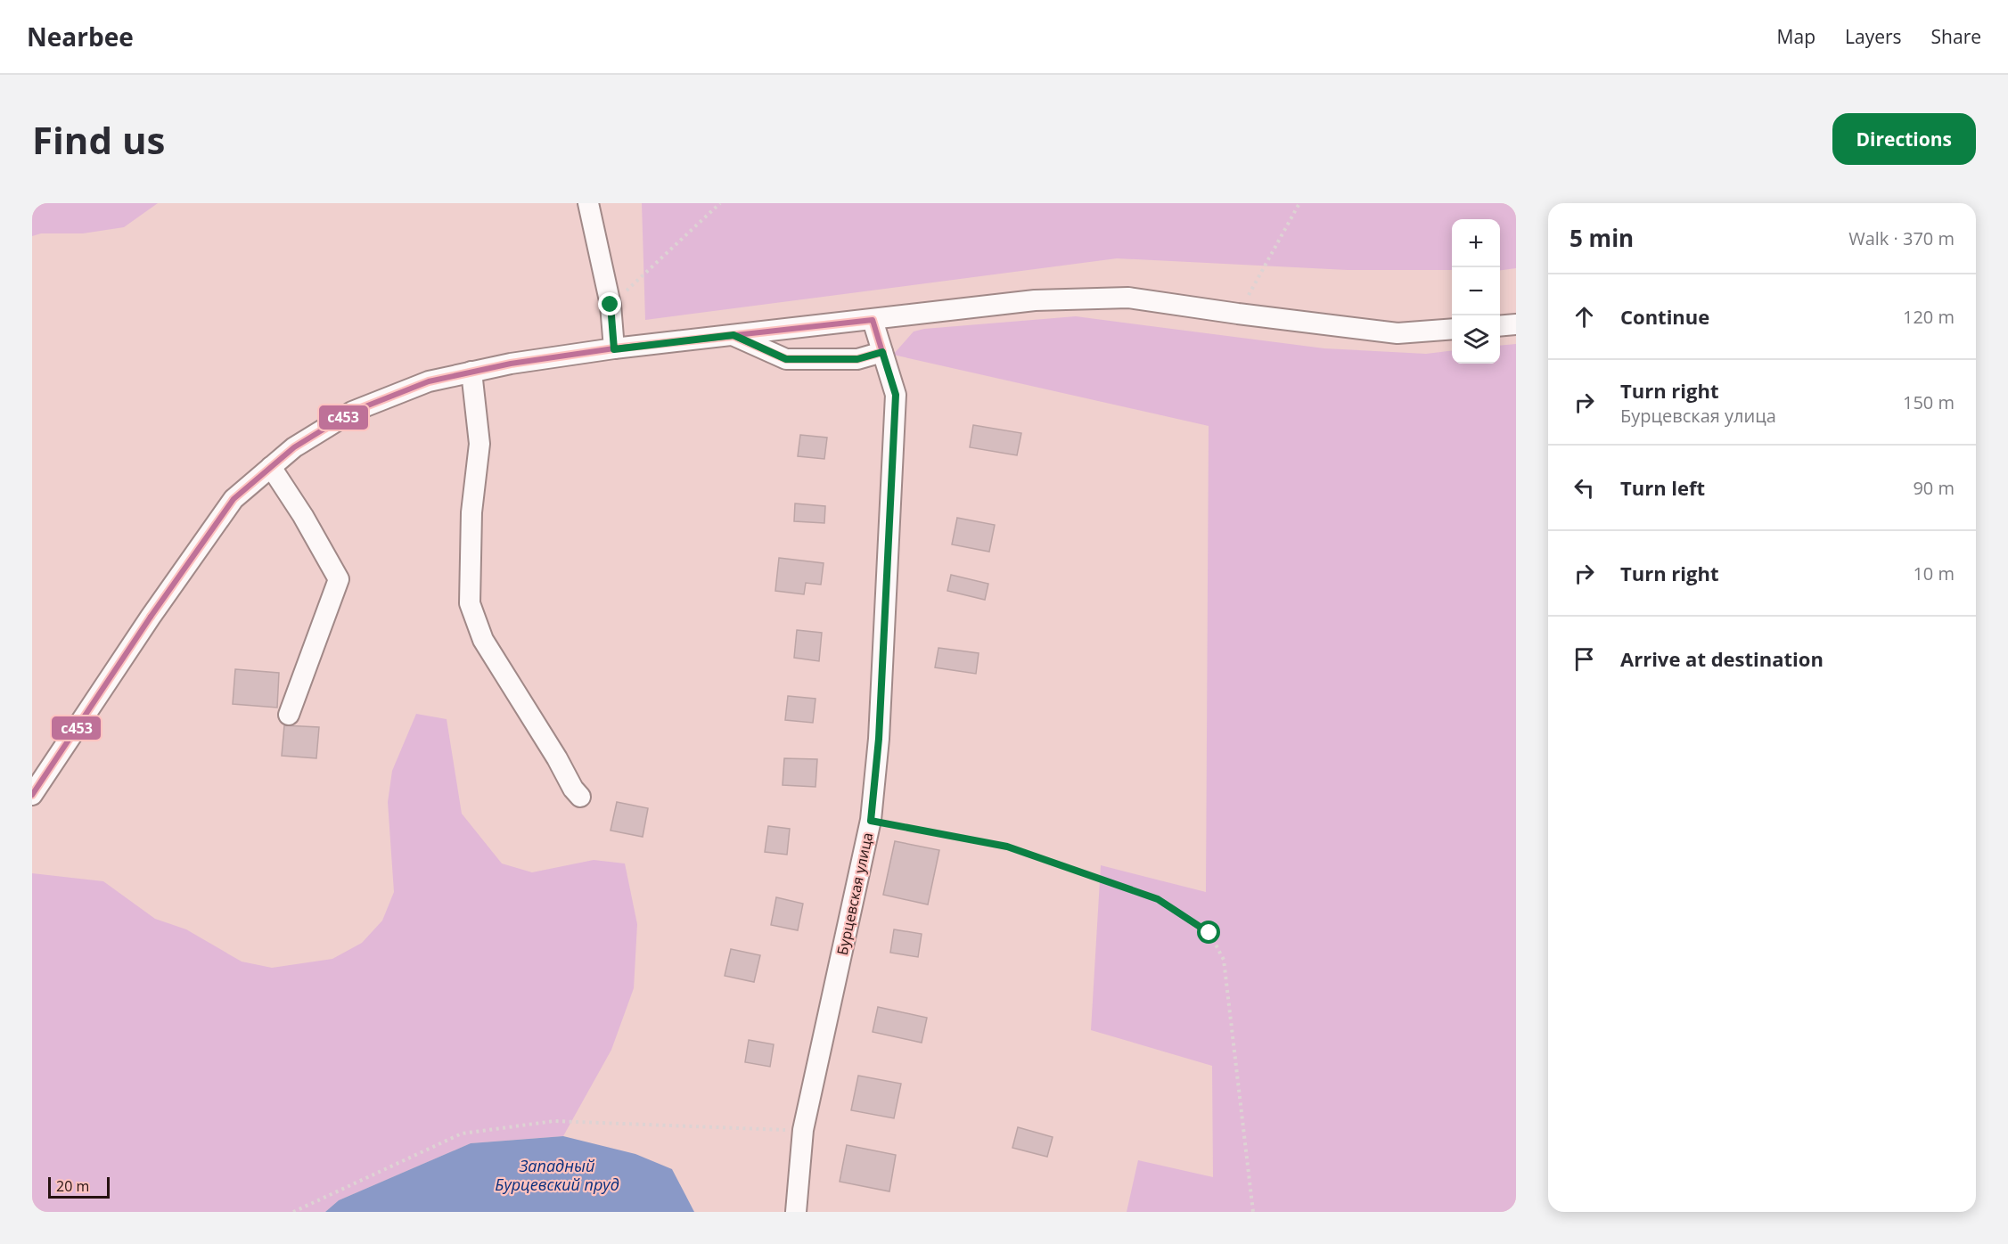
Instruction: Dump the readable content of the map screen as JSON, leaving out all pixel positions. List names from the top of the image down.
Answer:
{
  "streets": {
    "street": ["Бурцевская улица"]
  },
  "water": ["Западный Бурцевский пруд"],
  "lines": ["transit line с453"],
  "scale_bar": "20 m",
  "page": {
    "header": "Nearbee",
    "nav": ["Map", "Layers", "Share"],
    "buttons": "Directions",
    "title": "Find us",
    "heading": ["5 min", "Walk · 370 m"],
    "map_buttons": ["+", "−"],
    "list": [
      ["Continue", "120 m"],
      ["Turn right", "Бурцевская улица", "150 m"],
      ["Turn left", "90 m"],
      ["Turn right", "10 m"],
      "Arrive at destination"
    ],
    "scale": "20 m"
  }
}
